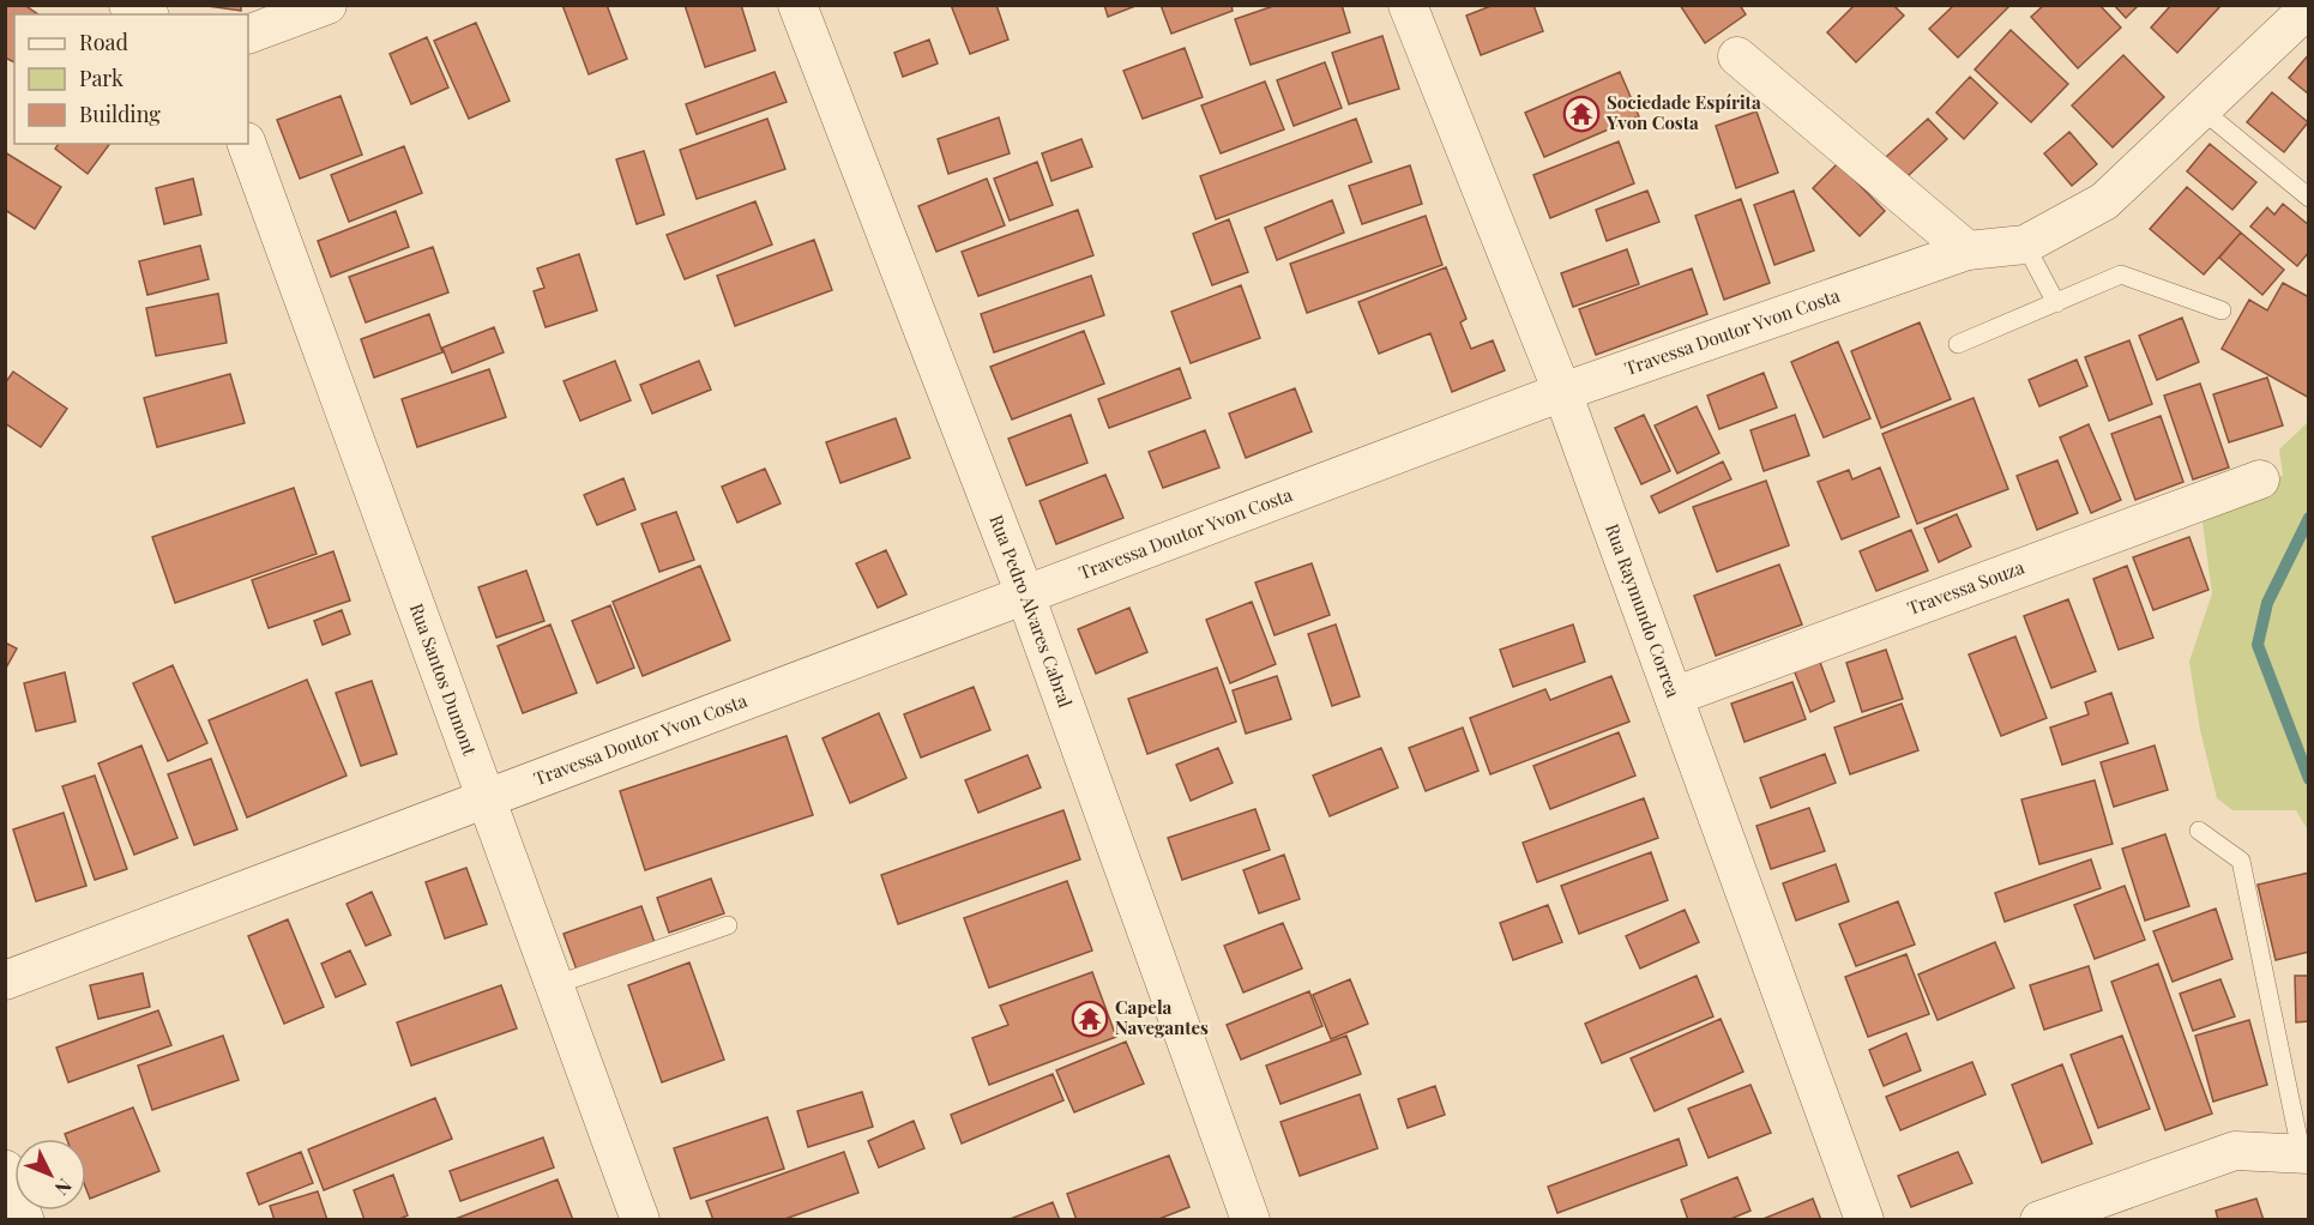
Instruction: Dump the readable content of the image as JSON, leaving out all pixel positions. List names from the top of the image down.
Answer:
{
  "streets": {
    "street": [
      "Travessa Doutor Yvon Costa",
      "Travessa Souza",
      "Rua Pedro Alvares Cabral",
      "Rua Raymundo Correa",
      "Rua Santos Dumont"
    ]
  },
  "crossings": [
    ["Travessa Doutor Yvon Costa", "Rua Pedro Alvares Cabral"],
    ["Travessa Doutor Yvon Costa", "Rua Raymundo Correa"],
    ["Travessa Doutor Yvon Costa", "Rua Santos Dumont"],
    ["Travessa Souza", "Rua Raymundo Correa"]
  ],
  "places": {
    "temple": ["Sociedade Espírita Yvon Costa", "Capela Navegantes"]
  },
  "legend": ["Road", "Park", "Building"],
  "north": "bottom right"
}
